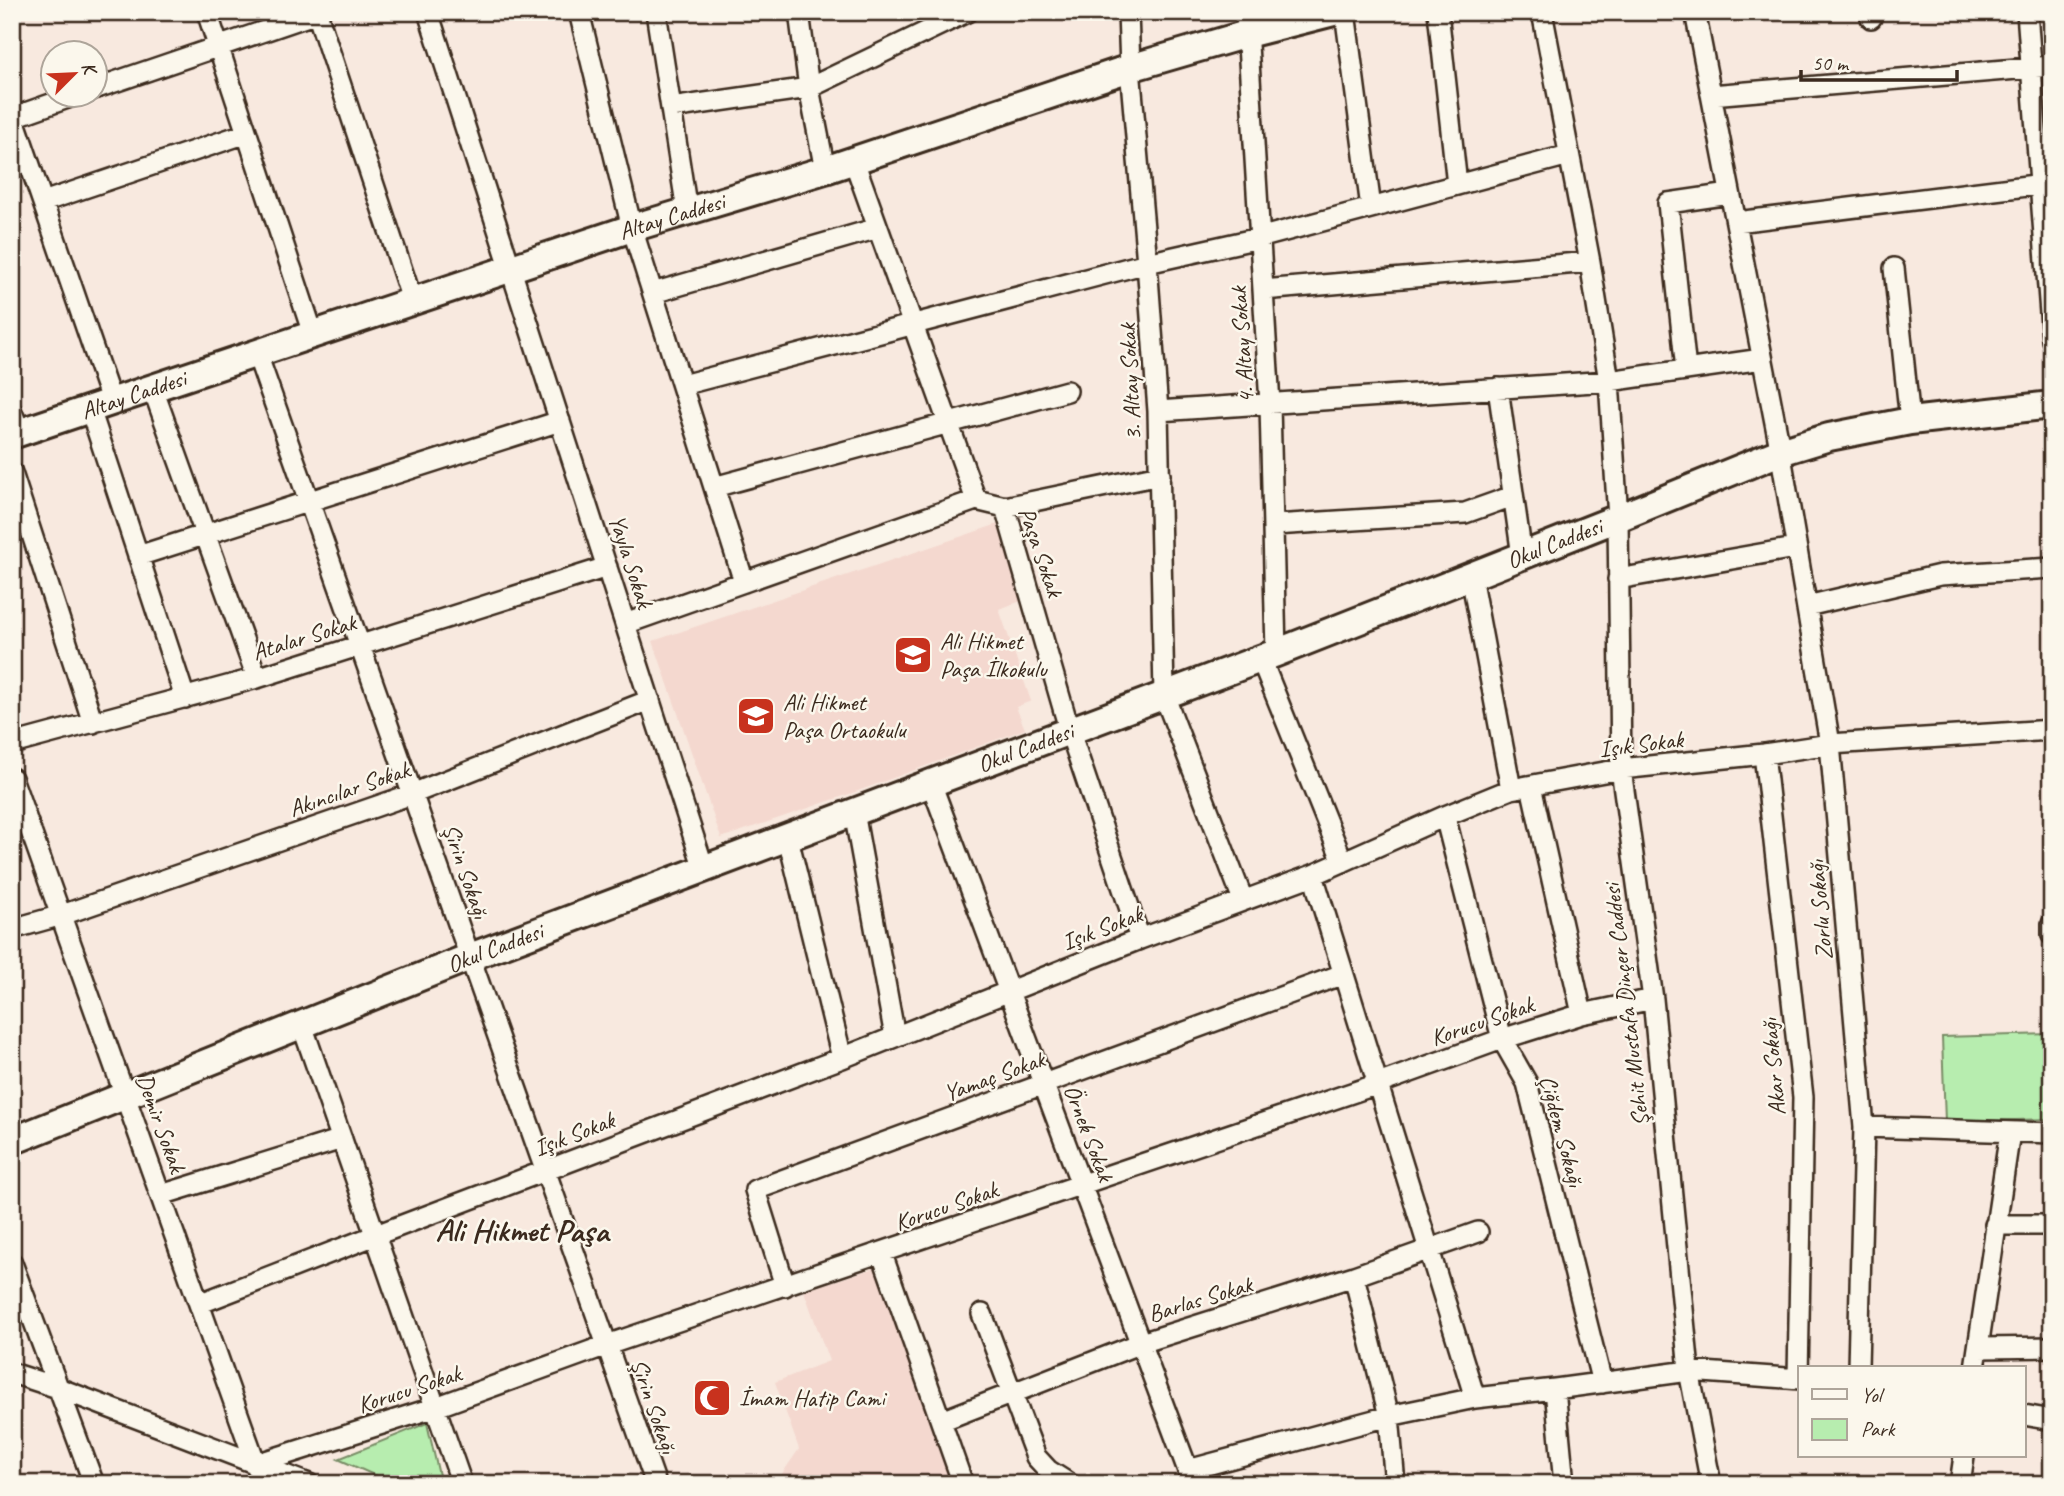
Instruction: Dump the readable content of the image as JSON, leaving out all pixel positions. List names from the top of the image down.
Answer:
{
  "streets": {
    "main road": ["Altay Caddesi", "Okul Caddesi"],
    "street": [
      "4. Altay Sokak",
      "3. Altay Sokak",
      "Paşa Sokak",
      "Yayla Sokak",
      "Atalar Sokak",
      "Işık Sokak",
      "Akıncılar Sokak",
      "Şirin Sokağı",
      "Zorlu Sokağı",
      "Şehit Mustafa Dinçer Caddesi",
      "Korucu Sokak",
      "Akar Sokağı",
      "Yamaç Sokak",
      "Demir Sokak",
      "Çiğdem Sokağı",
      "Örnek Sokak",
      "Barlas Sokak"
    ]
  },
  "crossings": [
    ["Altay Caddesi", "4. Altay Sokak"],
    ["Altay Caddesi", "3. Altay Sokak"],
    ["Altay Caddesi", "Yayla Sokak"],
    ["Altay Caddesi", "Şirin Sokağı"],
    ["4. Altay Sokak", "Okul Caddesi"],
    ["3. Altay Sokak", "Okul Caddesi"],
    ["Okul Caddesi", "Paşa Sokak"],
    ["Okul Caddesi", "Yayla Sokak"],
    ["Okul Caddesi", "Şirin Sokağı"],
    ["Okul Caddesi", "Zorlu Sokağı"],
    ["Okul Caddesi", "Şehit Mustafa Dinçer Caddesi"],
    ["Okul Caddesi", "Demir Sokak"],
    ["Okul Caddesi", "Örnek Sokak"],
    ["Paşa Sokak", "Işık Sokak"],
    ["Yayla Sokak", "Atalar Sokak"],
    ["Yayla Sokak", "Akıncılar Sokak"],
    ["Atalar Sokak", "Şirin Sokağı"],
    ["Işık Sokak", "Şirin Sokağı"],
    ["Işık Sokak", "Zorlu Sokağı"],
    ["Işık Sokak", "Şehit Mustafa Dinçer Caddesi"],
    ["Işık Sokak", "Akar Sokağı"],
    ["Işık Sokak", "Demir Sokak"],
    ["Işık Sokak", "Çiğdem Sokağı"],
    ["Işık Sokak", "Örnek Sokak"],
    ["Akıncılar Sokak", "Şirin Sokağı"],
    ["Akıncılar Sokak", "Demir Sokak"],
    ["Şirin Sokağı", "Korucu Sokak"],
    ["Şehit Mustafa Dinçer Caddesi", "Korucu Sokak"],
    ["Korucu Sokak", "Yamaç Sokak"],
    ["Korucu Sokak", "Demir Sokak"],
    ["Korucu Sokak", "Çiğdem Sokağı"],
    ["Korucu Sokak", "Örnek Sokak"],
    ["Yamaç Sokak", "Örnek Sokak"],
    ["Örnek Sokak", "Barlas Sokak"]
  ],
  "districts": ["Ali Hikmet Paşa"],
  "places": {
    "school or university": ["Ali Hikmet Paşa İlkokulu", "Ali Hikmet Paşa Ortaokulu"],
    "mosque": ["İmam Hatip Cami"]
  },
  "legend": ["Yol", "Park"],
  "scale_bar": "50 m",
  "north": "top right"
}
